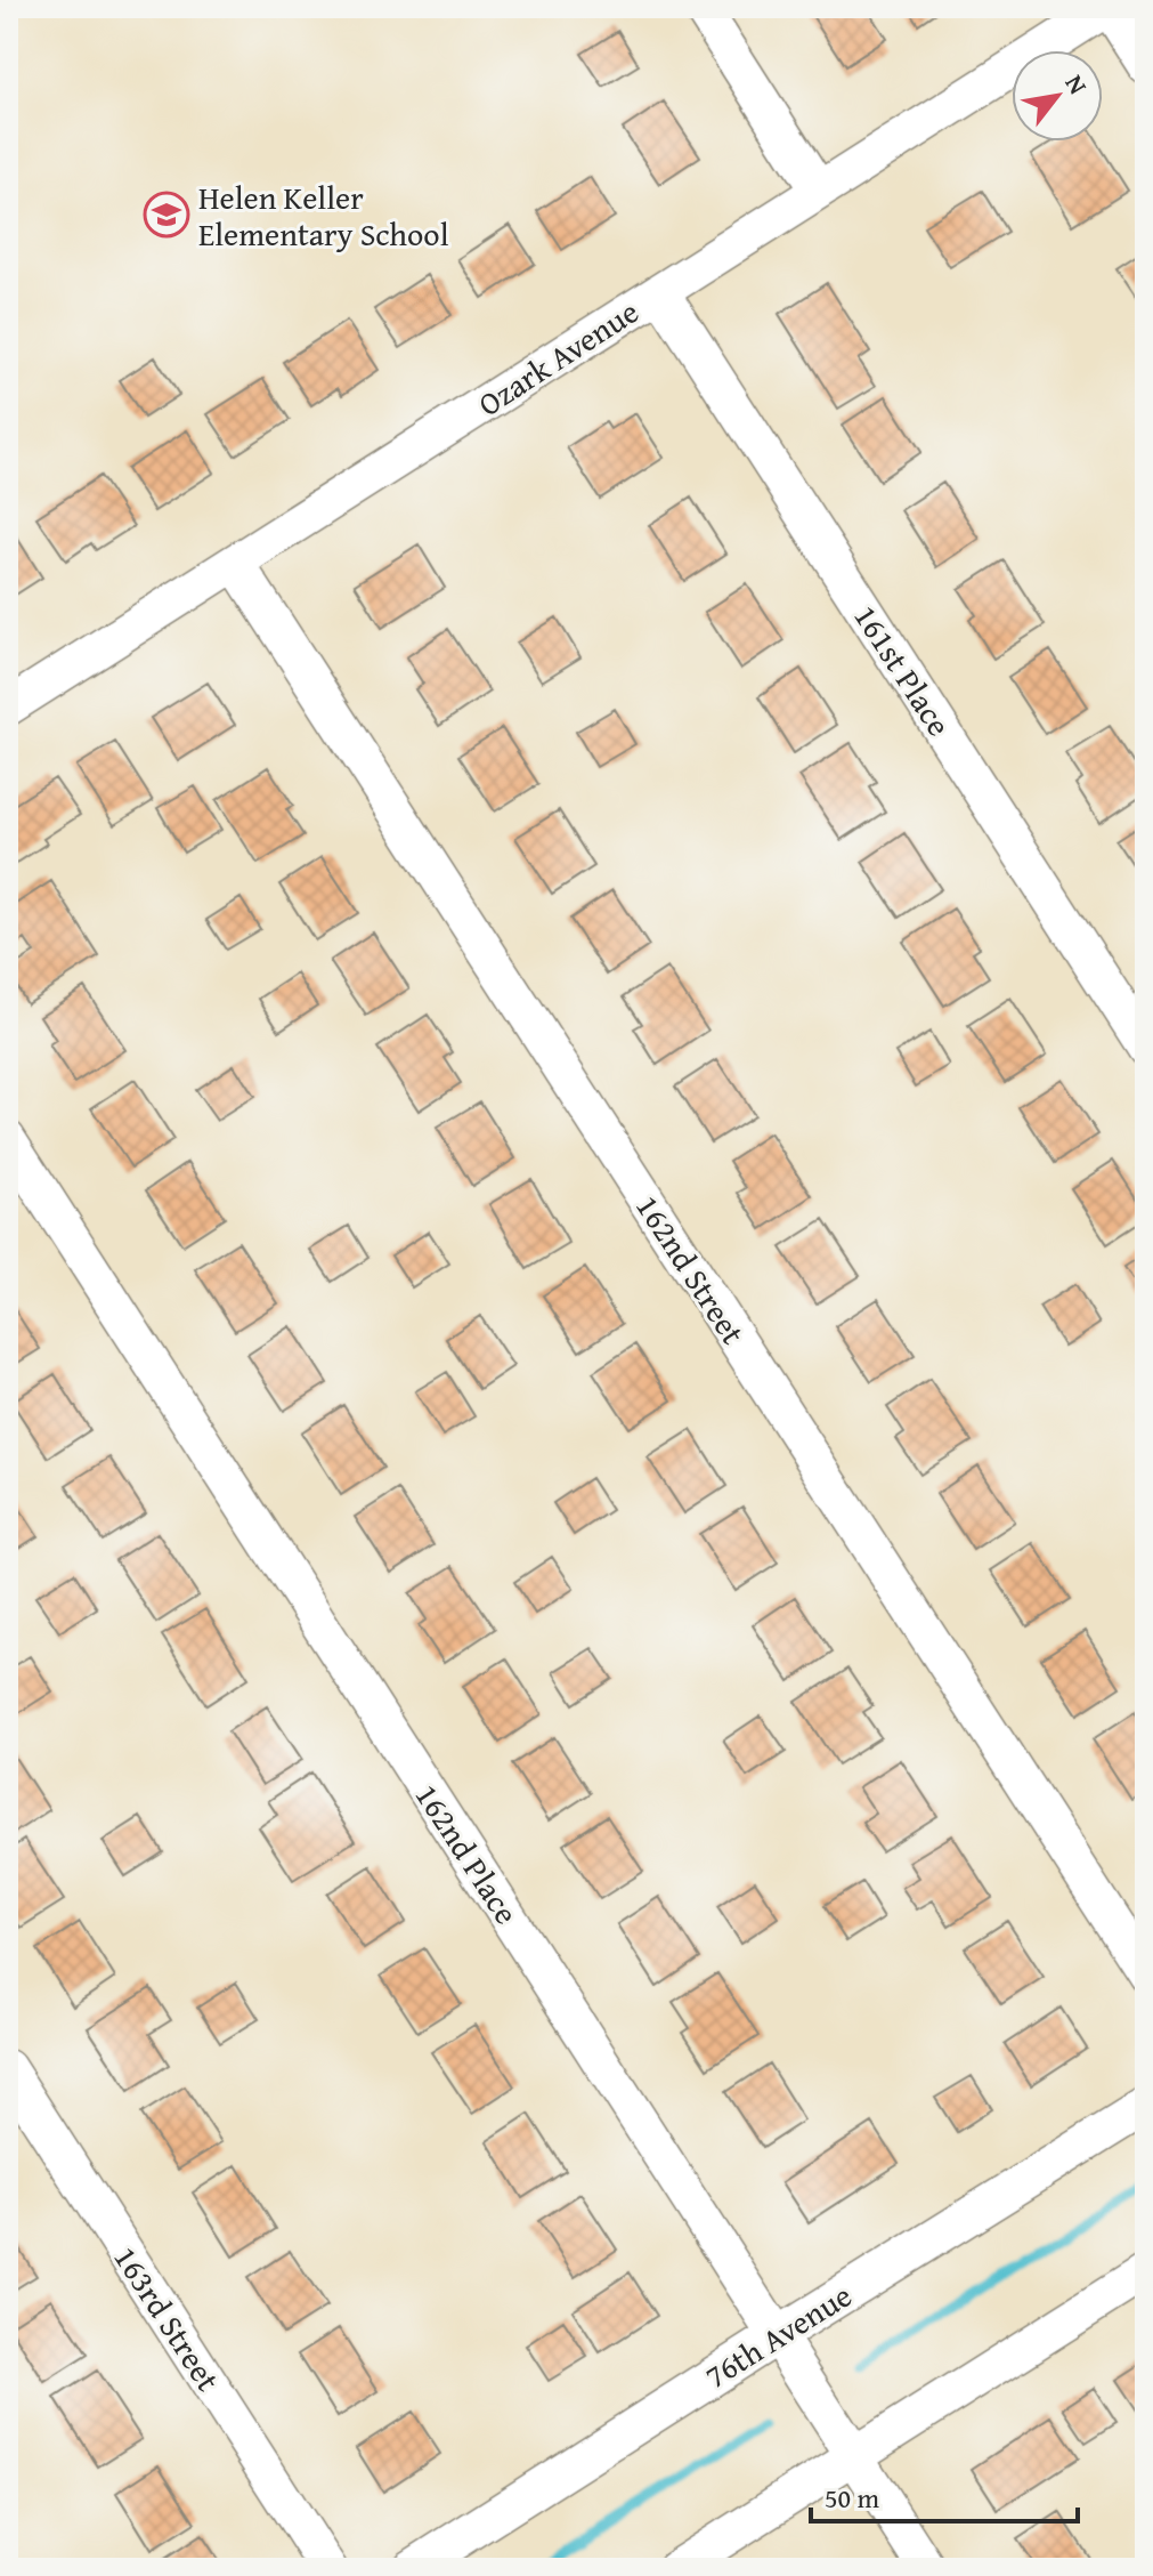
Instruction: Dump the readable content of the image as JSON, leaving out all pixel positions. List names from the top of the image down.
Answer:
{
  "streets": {
    "street": [
      "Ozark Avenue",
      "161st Place",
      "162nd Street",
      "162nd Place",
      "163rd Street",
      "76th Avenue"
    ]
  },
  "crossings": [
    ["Ozark Avenue", "161st Place"],
    ["Ozark Avenue", "162nd Street"],
    ["162nd Place", "76th Avenue"]
  ],
  "places": {
    "school or university": ["Helen Keller Elementary School"]
  },
  "scale_bar": "50 m",
  "north": "top right"
}
